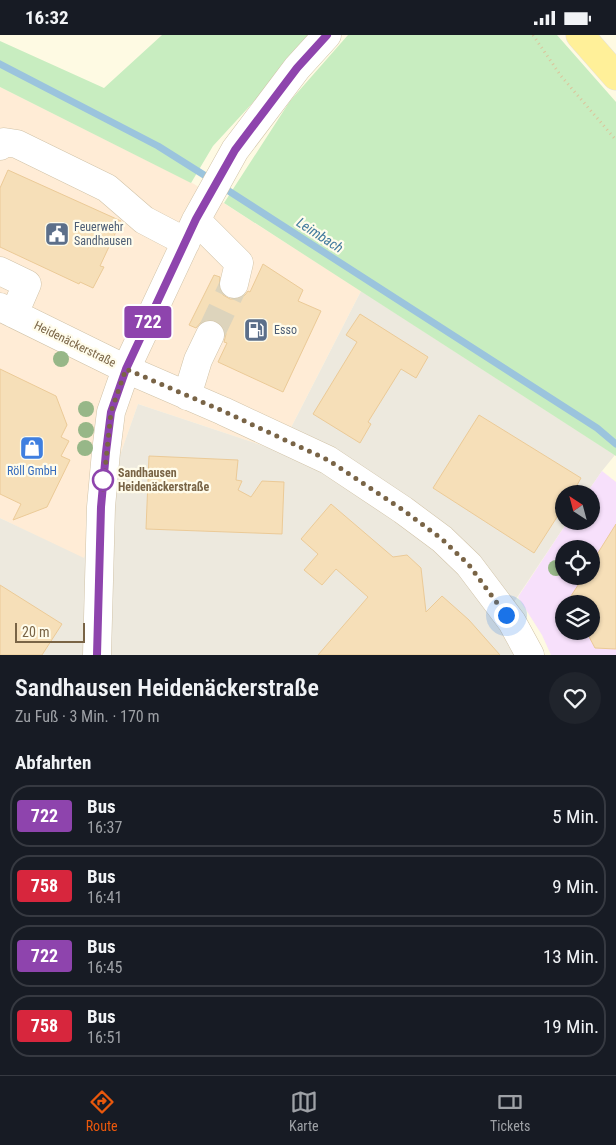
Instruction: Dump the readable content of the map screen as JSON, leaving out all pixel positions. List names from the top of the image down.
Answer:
{
  "streets": {
    "street": ["Heidenäckerstraße"]
  },
  "water": ["Leimbach"],
  "places": {
    "public building": ["Feuerwehr Sandhausen"],
    "fuel station": ["Esso"],
    "shop": ["Röll GmbH"],
    "other": ["Sandhausen Heidenäckerstraße"]
  },
  "lines": ["bus line 722"],
  "scale_bar": "20 m",
  "north": "top left",
  "page": {
    "status": "16:32",
    "on_map": "722",
    "scale": "20 m",
    "heading": [
      ["Sandhausen Heidenäckerstraße", "Zu Fuß · 3 Min. · 170 m"],
      "Abfahrten"
    ],
    "list": [
      {
        "mark": "722",
        "name": "Bus",
        "note": "16:37",
        "value": "5 Min."
      },
      {
        "mark": "758",
        "name": "Bus",
        "note": "16:41",
        "value": "9 Min."
      },
      {
        "mark": "722",
        "name": "Bus",
        "note": "16:45",
        "value": "13 Min."
      },
      {
        "mark": "758",
        "name": "Bus",
        "note": "16:51",
        "value": "19 Min."
      }
    ],
    "tabs": ["Route", "Karte", "Tickets"]
  }
}
